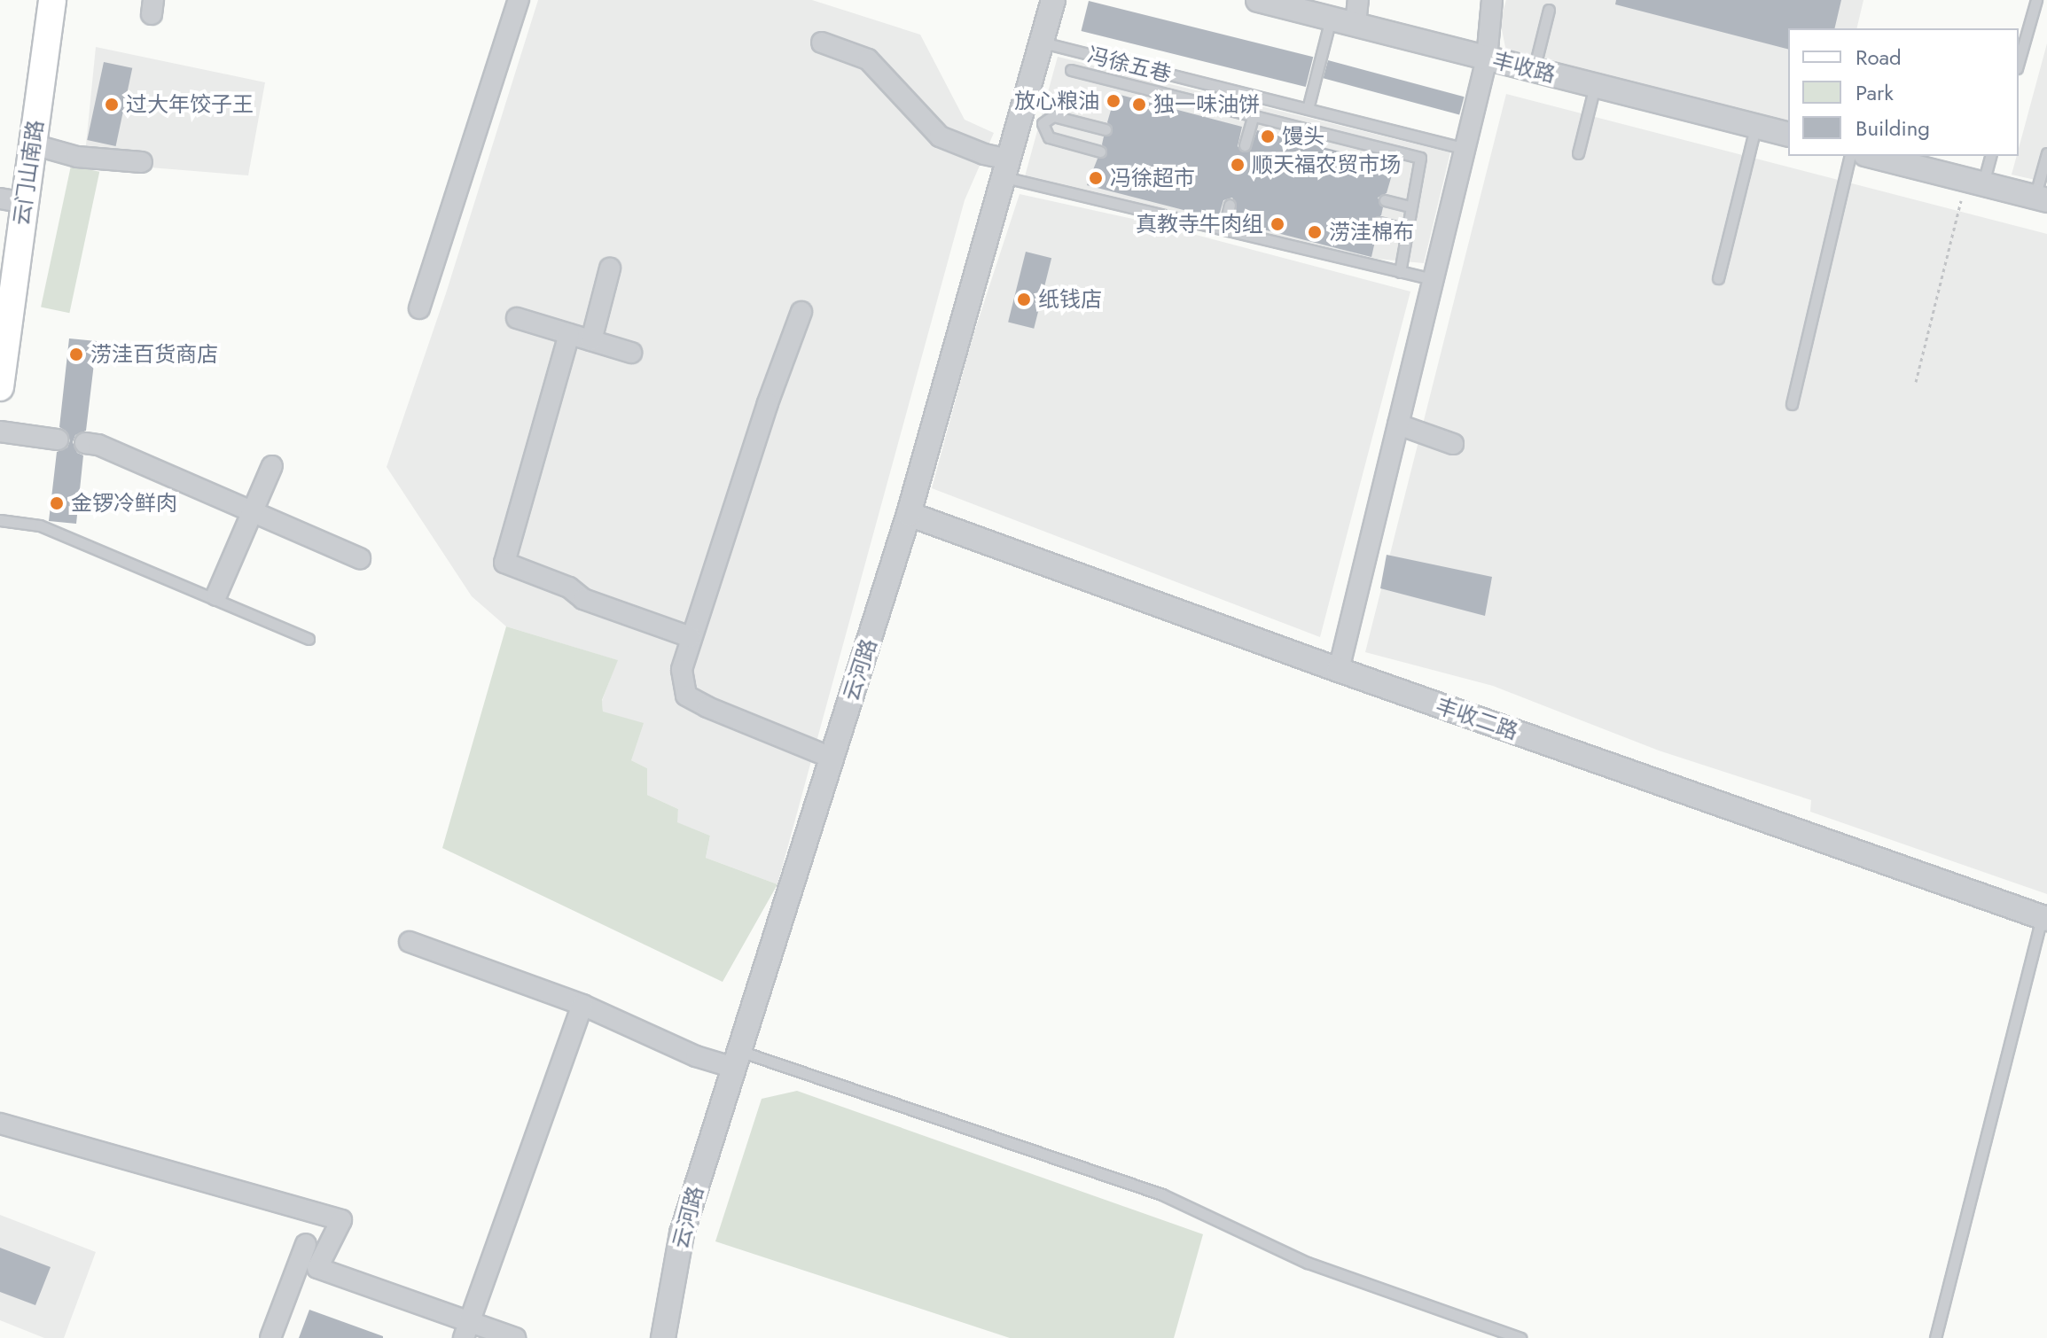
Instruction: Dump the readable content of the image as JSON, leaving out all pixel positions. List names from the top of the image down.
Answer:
{
  "streets": {
    "main road": ["云门山南路"],
    "street": ["丰收路", "云河路", "丰收二路"],
    "lane": ["冯徐五巷"]
  },
  "crossings": [
    ["冯徐五巷", "云河路"],
    ["云河路", "丰收二路"]
  ],
  "places": [
    "放心粮油",
    "过大年饺子王",
    "独一味油饼",
    "馒头",
    "顺天福农贸市场",
    "冯徐超市",
    "真教寺牛肉组",
    "涝洼棉布",
    "纸钱店",
    "涝洼百货商店",
    "金锣冷鲜肉"
  ],
  "legend": ["Road", "Park", "Building"]
}
